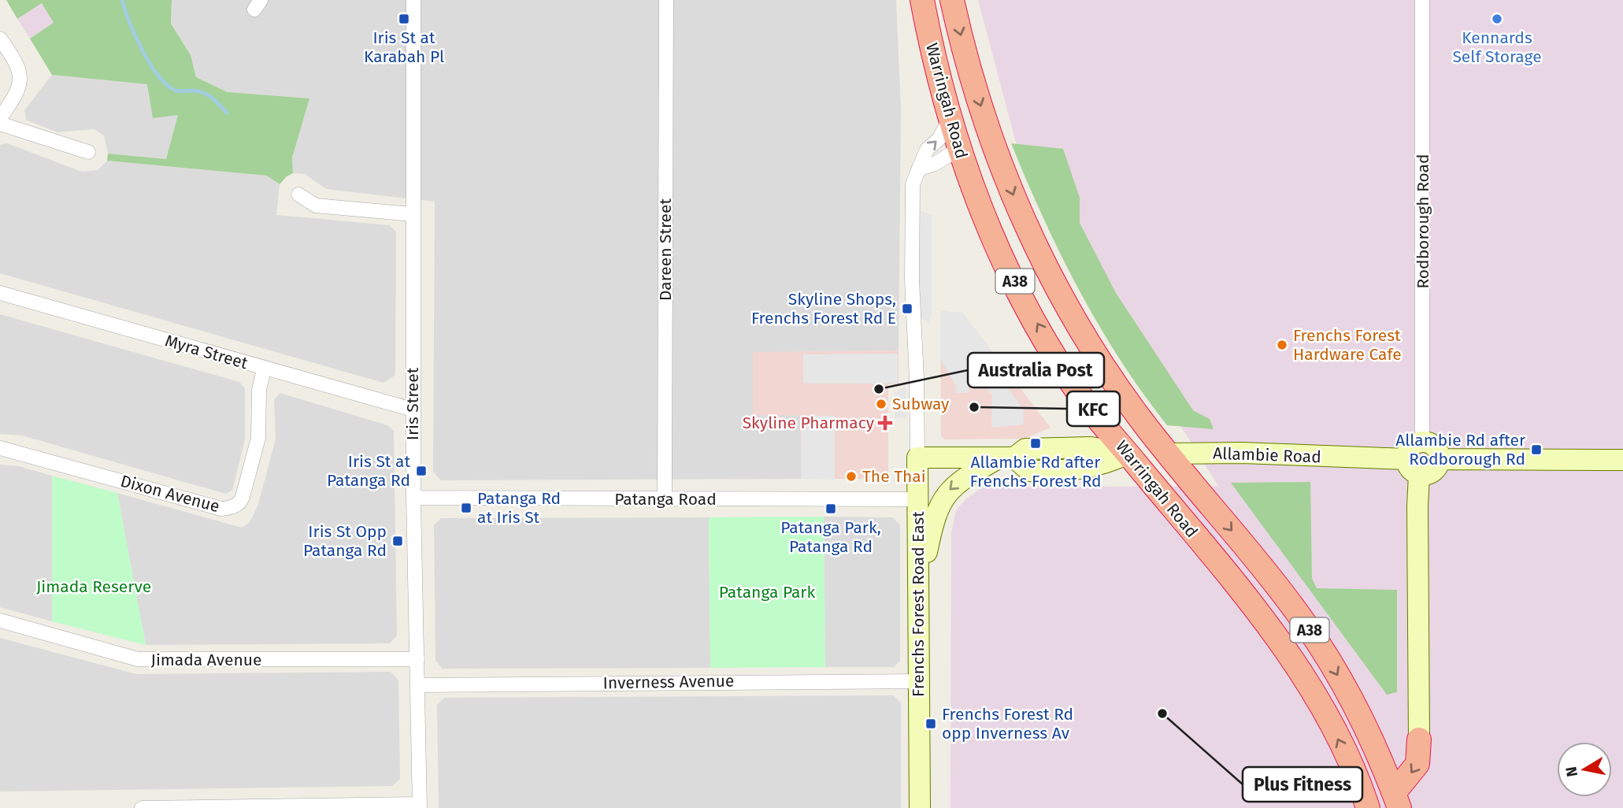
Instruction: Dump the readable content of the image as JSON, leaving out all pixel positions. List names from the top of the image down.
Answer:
{
  "streets": {
    "highway": ["Warringah Road", "A38", "Allambie Road"],
    "main road": ["Frenchs Forest Road East"],
    "street": [
      "Rodborough Road",
      "Dareen Street",
      "Myra Street",
      "Iris Street",
      "Dixon Avenue",
      "Patanga Road",
      "Jimada Avenue",
      "Inverness Avenue"
    ]
  },
  "crossings": [
    ["Warringah Road", "Allambie Road"],
    ["Warringah Road", "Frenchs Forest Road East"],
    ["Rodborough Road", "Allambie Road"],
    ["Dareen Street", "Patanga Road"],
    ["Myra Street", "Iris Street"],
    ["Myra Street", "Dixon Avenue"],
    ["Iris Street", "Patanga Road"],
    ["Iris Street", "Jimada Avenue"],
    ["Iris Street", "Inverness Avenue"],
    ["Allambie Road", "Frenchs Forest Road East"],
    ["Patanga Road", "Frenchs Forest Road East"],
    ["Frenchs Forest Road East", "Inverness Avenue"]
  ],
  "parks": ["Jimada Reserve", "Patanga Park"],
  "places": {
    "transit": [
      "Iris St at Karabah Pl",
      "Skyline Shops, Frenchs Forest Rd E",
      "Allambie Rd after Frenchs Forest Rd",
      "Allambie Rd after Rodborough Rd",
      "Iris St at Patanga Rd",
      "Patanga Rd at Iris St",
      "Patanga Park, Patanga Rd",
      "Iris St Opp Patanga Rd",
      "Frenchs Forest Rd opp Inverness Av"
    ],
    "other": [
      "Kennards Self Storage",
      "Frenchs Forest Hardware Cafe",
      "Australia Post",
      "Subway",
      "KFC",
      "The Thai",
      "Plus Fitness"
    ],
    "health": ["Skyline Pharmacy"]
  },
  "north": "left"
}
